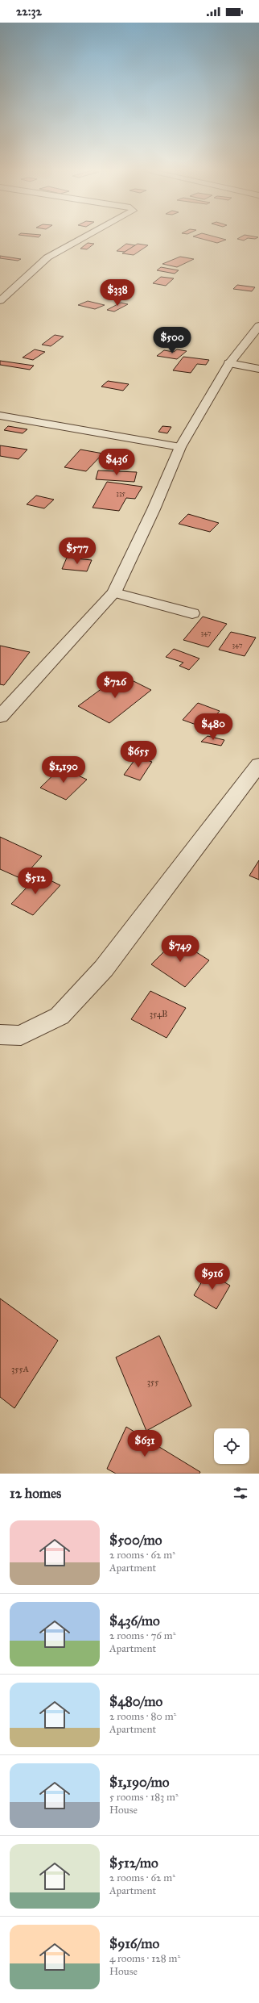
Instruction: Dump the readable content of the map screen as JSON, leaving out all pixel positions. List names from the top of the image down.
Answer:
{
  "house_numbers": [
    "335",
    "347",
    "347",
    "354B",
    "355A",
    "355"
  ],
  "page": {
    "status": "22:32",
    "price": [
      "$338",
      "$500",
      "$436",
      "$577",
      "$726",
      "$480",
      "$655",
      "$1,190",
      "$512",
      "$749",
      "$916",
      "$631"
    ],
    "heading": "12 homes",
    "list": [
      {
        "name": "$500/mo",
        "note": "2 rooms · 62 m² · Apartment"
      },
      {
        "name": "$436/mo",
        "note": "2 rooms · 76 m² · Apartment"
      },
      {
        "name": "$480/mo",
        "note": "2 rooms · 80 m² · Apartment"
      },
      {
        "name": "$1,190/mo",
        "note": "5 rooms · 183 m² · House"
      },
      {
        "name": "$512/mo",
        "note": "2 rooms · 62 m² · Apartment"
      },
      {
        "name": "$916/mo",
        "note": "4 rooms · 128 m² · House"
      }
    ]
  }
}
